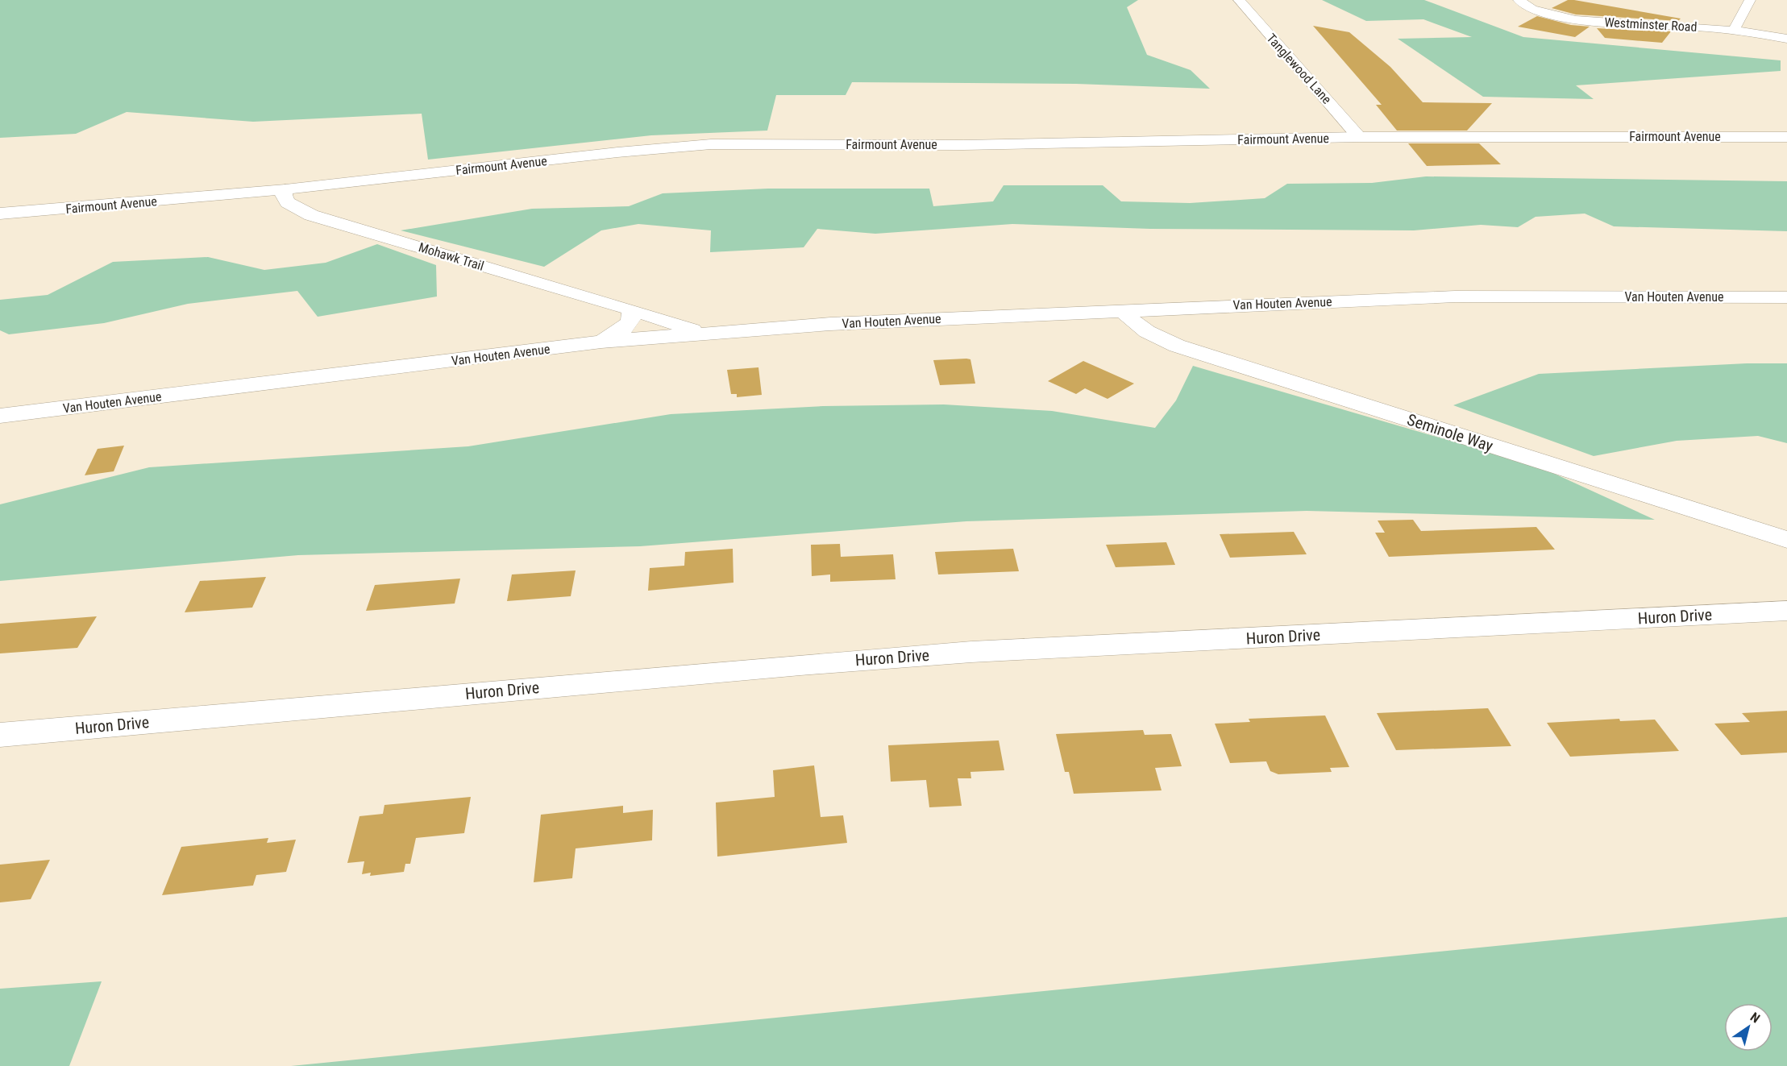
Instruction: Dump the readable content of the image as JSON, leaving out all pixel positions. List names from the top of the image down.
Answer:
{
  "streets": {
    "street": [
      "Westminster Road",
      "Tanglewood Lane",
      "Fairmount Avenue",
      "Mohawk Trail",
      "Van Houten Avenue",
      "Seminole Way",
      "Huron Drive"
    ]
  },
  "crossings": [
    ["Tanglewood Lane", "Fairmount Avenue"],
    ["Fairmount Avenue", "Mohawk Trail"],
    ["Mohawk Trail", "Van Houten Avenue"],
    ["Van Houten Avenue", "Seminole Way"]
  ],
  "north": "top right"
}
